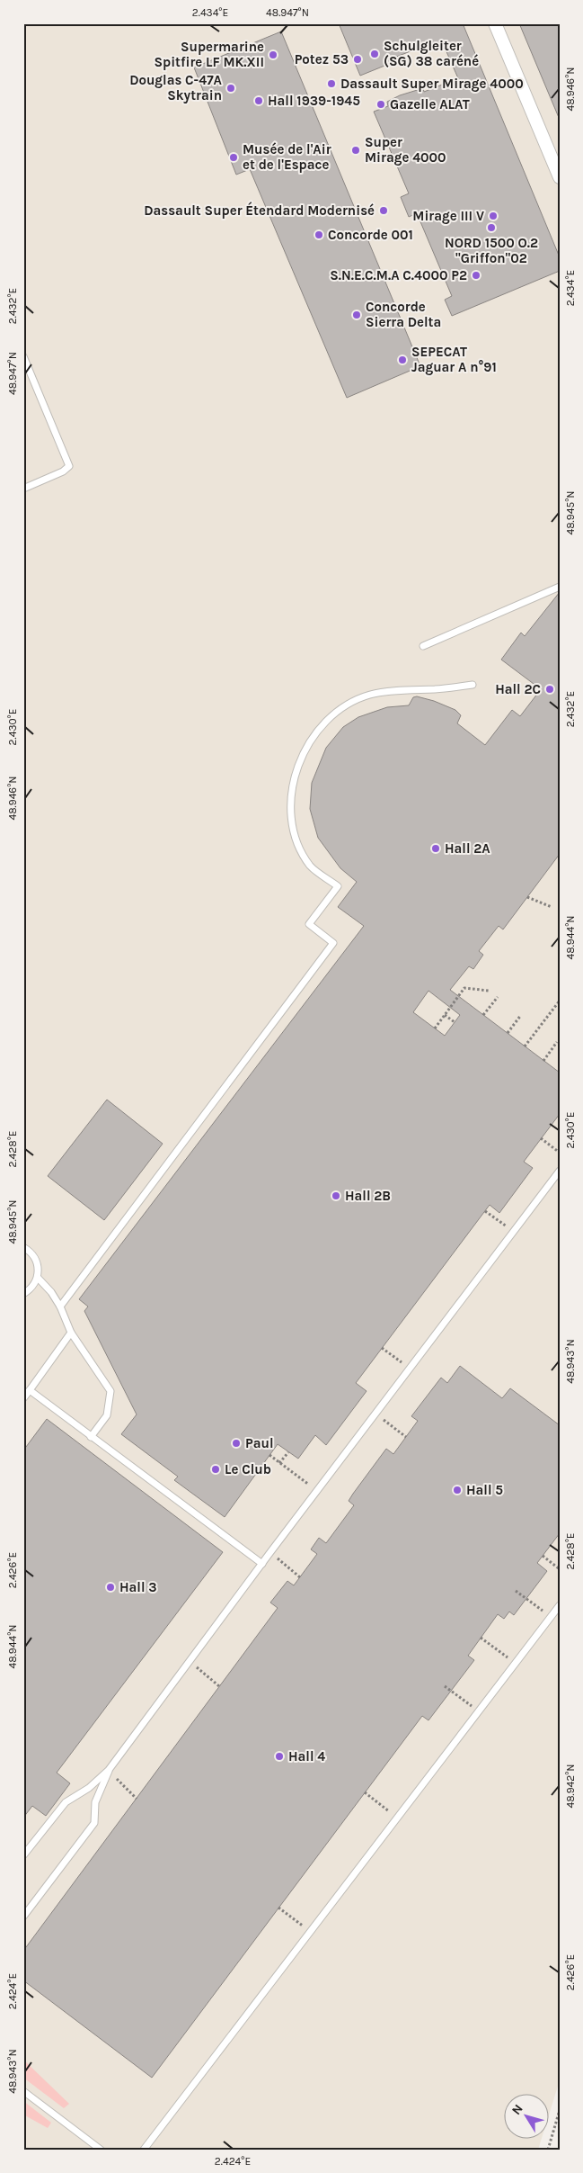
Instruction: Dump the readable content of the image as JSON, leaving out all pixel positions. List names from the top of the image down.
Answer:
{
  "places": [
    "Schulgleiter (SG) 38 caréné",
    "Supermarine Spitfire LF MK.XII",
    "Potez 53",
    "Dassault Super Mirage 4000",
    "Douglas C-47A Skytrain",
    "Hall 1939-1945",
    "Gazelle ALAT",
    "Super Mirage 4000",
    "Musée de l'Air et de l'Espace",
    "Dassault Super Étendard Modernisé",
    "Mirage III V",
    "NORD 1500 O.2 \"Griffon\"02",
    "Concorde 001",
    "S.N.E.C.M.A C.4000 P2",
    "Concorde Sierra Delta",
    "SEPECAT Jaguar A n°91",
    "Hall 2C",
    "Hall 2A",
    "Hall 2B",
    "Paul",
    "Le Club",
    "Hall 5",
    "Hall 3",
    "Hall 4"
  ],
  "north": "top left",
  "coordinates": [
    "2.434°E",
    "48.947°N",
    "48.946°N",
    "2.432°E",
    "48.945°N",
    "2.430°E",
    "48.944°N",
    "2.428°E",
    "48.943°N",
    "2.426°E",
    "48.942°N",
    "2.424°E"
  ]
}
